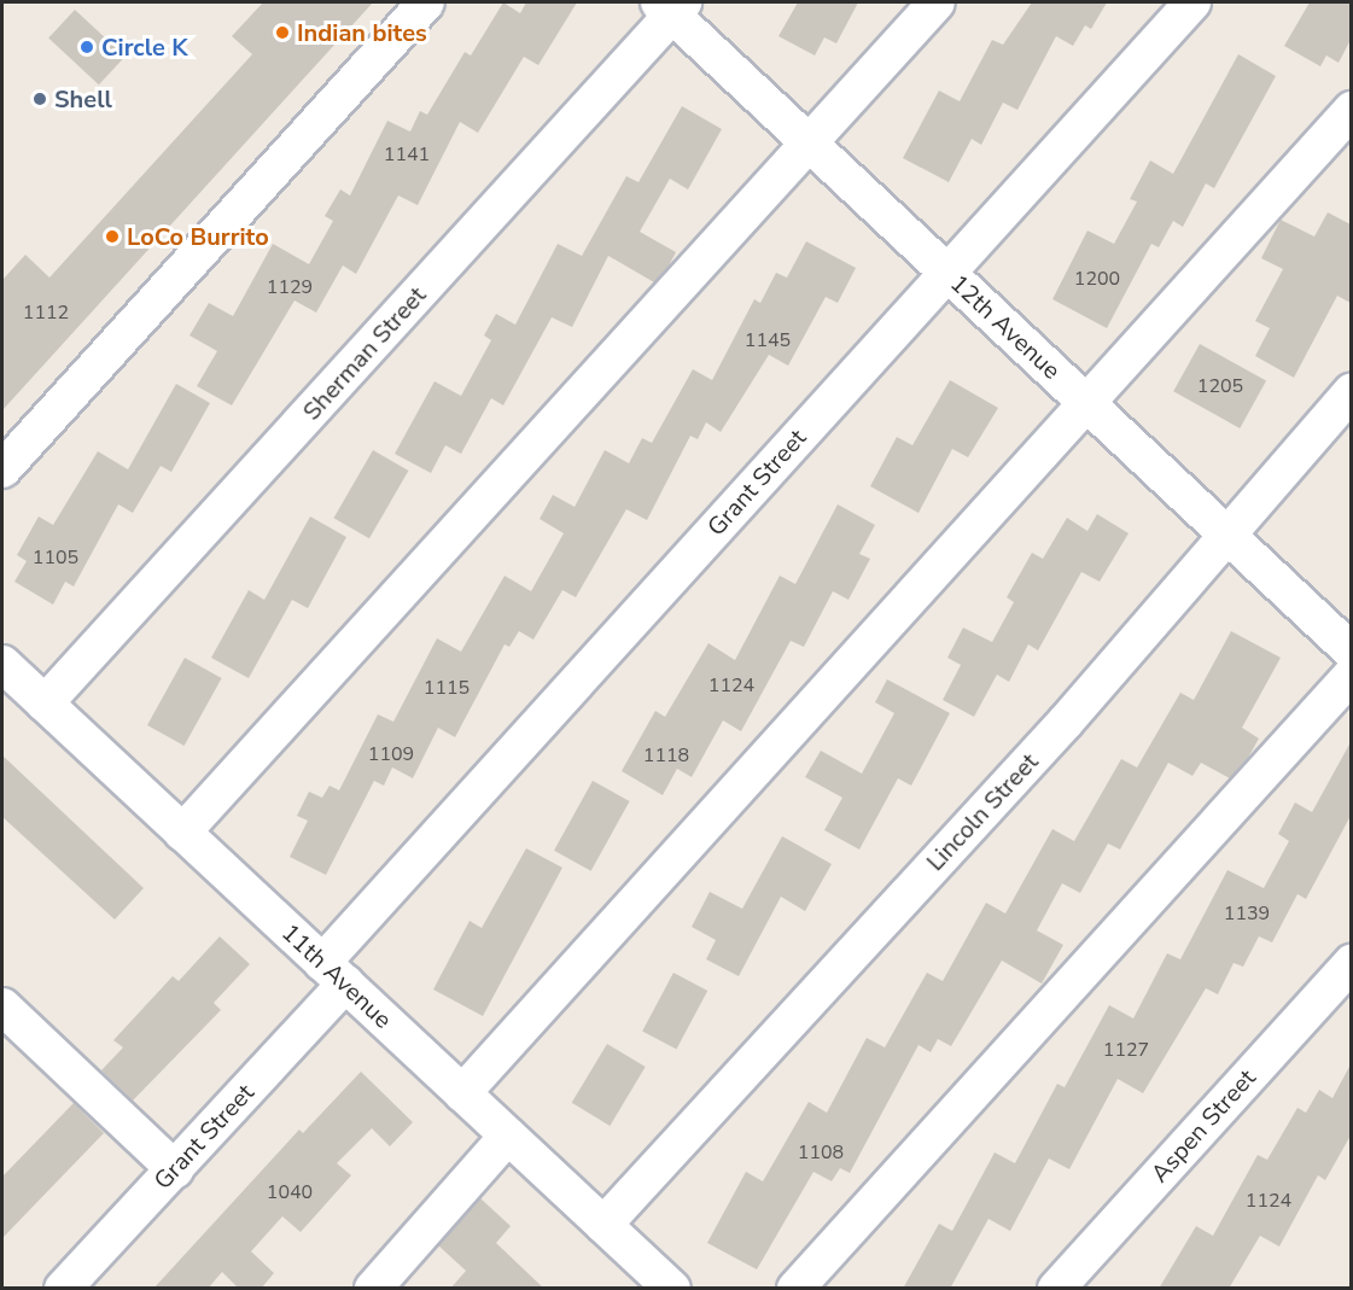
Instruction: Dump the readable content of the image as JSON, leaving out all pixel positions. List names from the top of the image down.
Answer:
{
  "streets": {
    "street": [
      "12th Avenue",
      "Sherman Street",
      "Grant Street",
      "Lincoln Street",
      "11th Avenue",
      "Aspen Street"
    ]
  },
  "crossings": [
    ["12th Avenue", "Sherman Street"],
    ["12th Avenue", "Grant Street"],
    ["12th Avenue", "Lincoln Street"],
    ["Sherman Street", "11th Avenue"],
    ["Grant Street", "11th Avenue"],
    ["Lincoln Street", "11th Avenue"]
  ],
  "places": [
    "Indian bites",
    "Circle K",
    "Shell",
    "LoCo Burrito"
  ],
  "house_numbers": [
    "1141",
    "1200",
    "1129",
    "1112",
    "1145",
    "1205",
    "1105",
    "1124",
    "1115",
    "1109",
    "1118",
    "1139",
    "1127",
    "1108",
    "1040",
    "1124"
  ]
}
